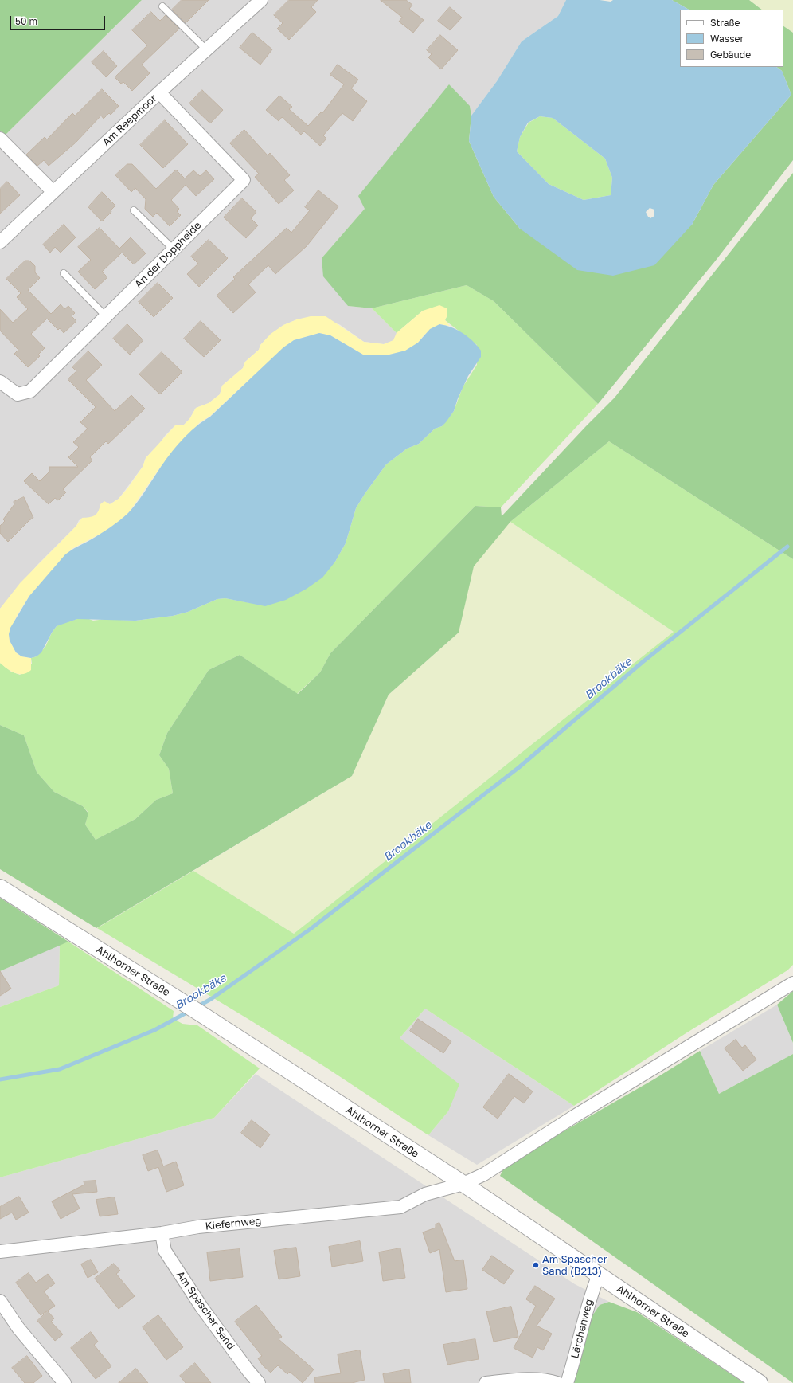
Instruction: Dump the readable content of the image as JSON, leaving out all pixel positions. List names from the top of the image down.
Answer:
{
  "streets": {
    "street": [
      "Am Reepmoor",
      "An der Doppheide",
      "Ahlhorner Straße",
      "Kiefernweg",
      "Am Spascher Sand",
      "Lärchenweg"
    ]
  },
  "crossings": [
    ["Am Reepmoor", "An der Doppheide"],
    ["Ahlhorner Straße", "Kiefernweg"],
    ["Ahlhorner Straße", "Lärchenweg"],
    ["Kiefernweg", "Am Spascher Sand"]
  ],
  "water": ["Brookbäke"],
  "places": ["Am Spascher Sand (B213)"],
  "legend": ["Straße", "Wasser", "Gebäude"],
  "scale_bar": "50 m"
}
